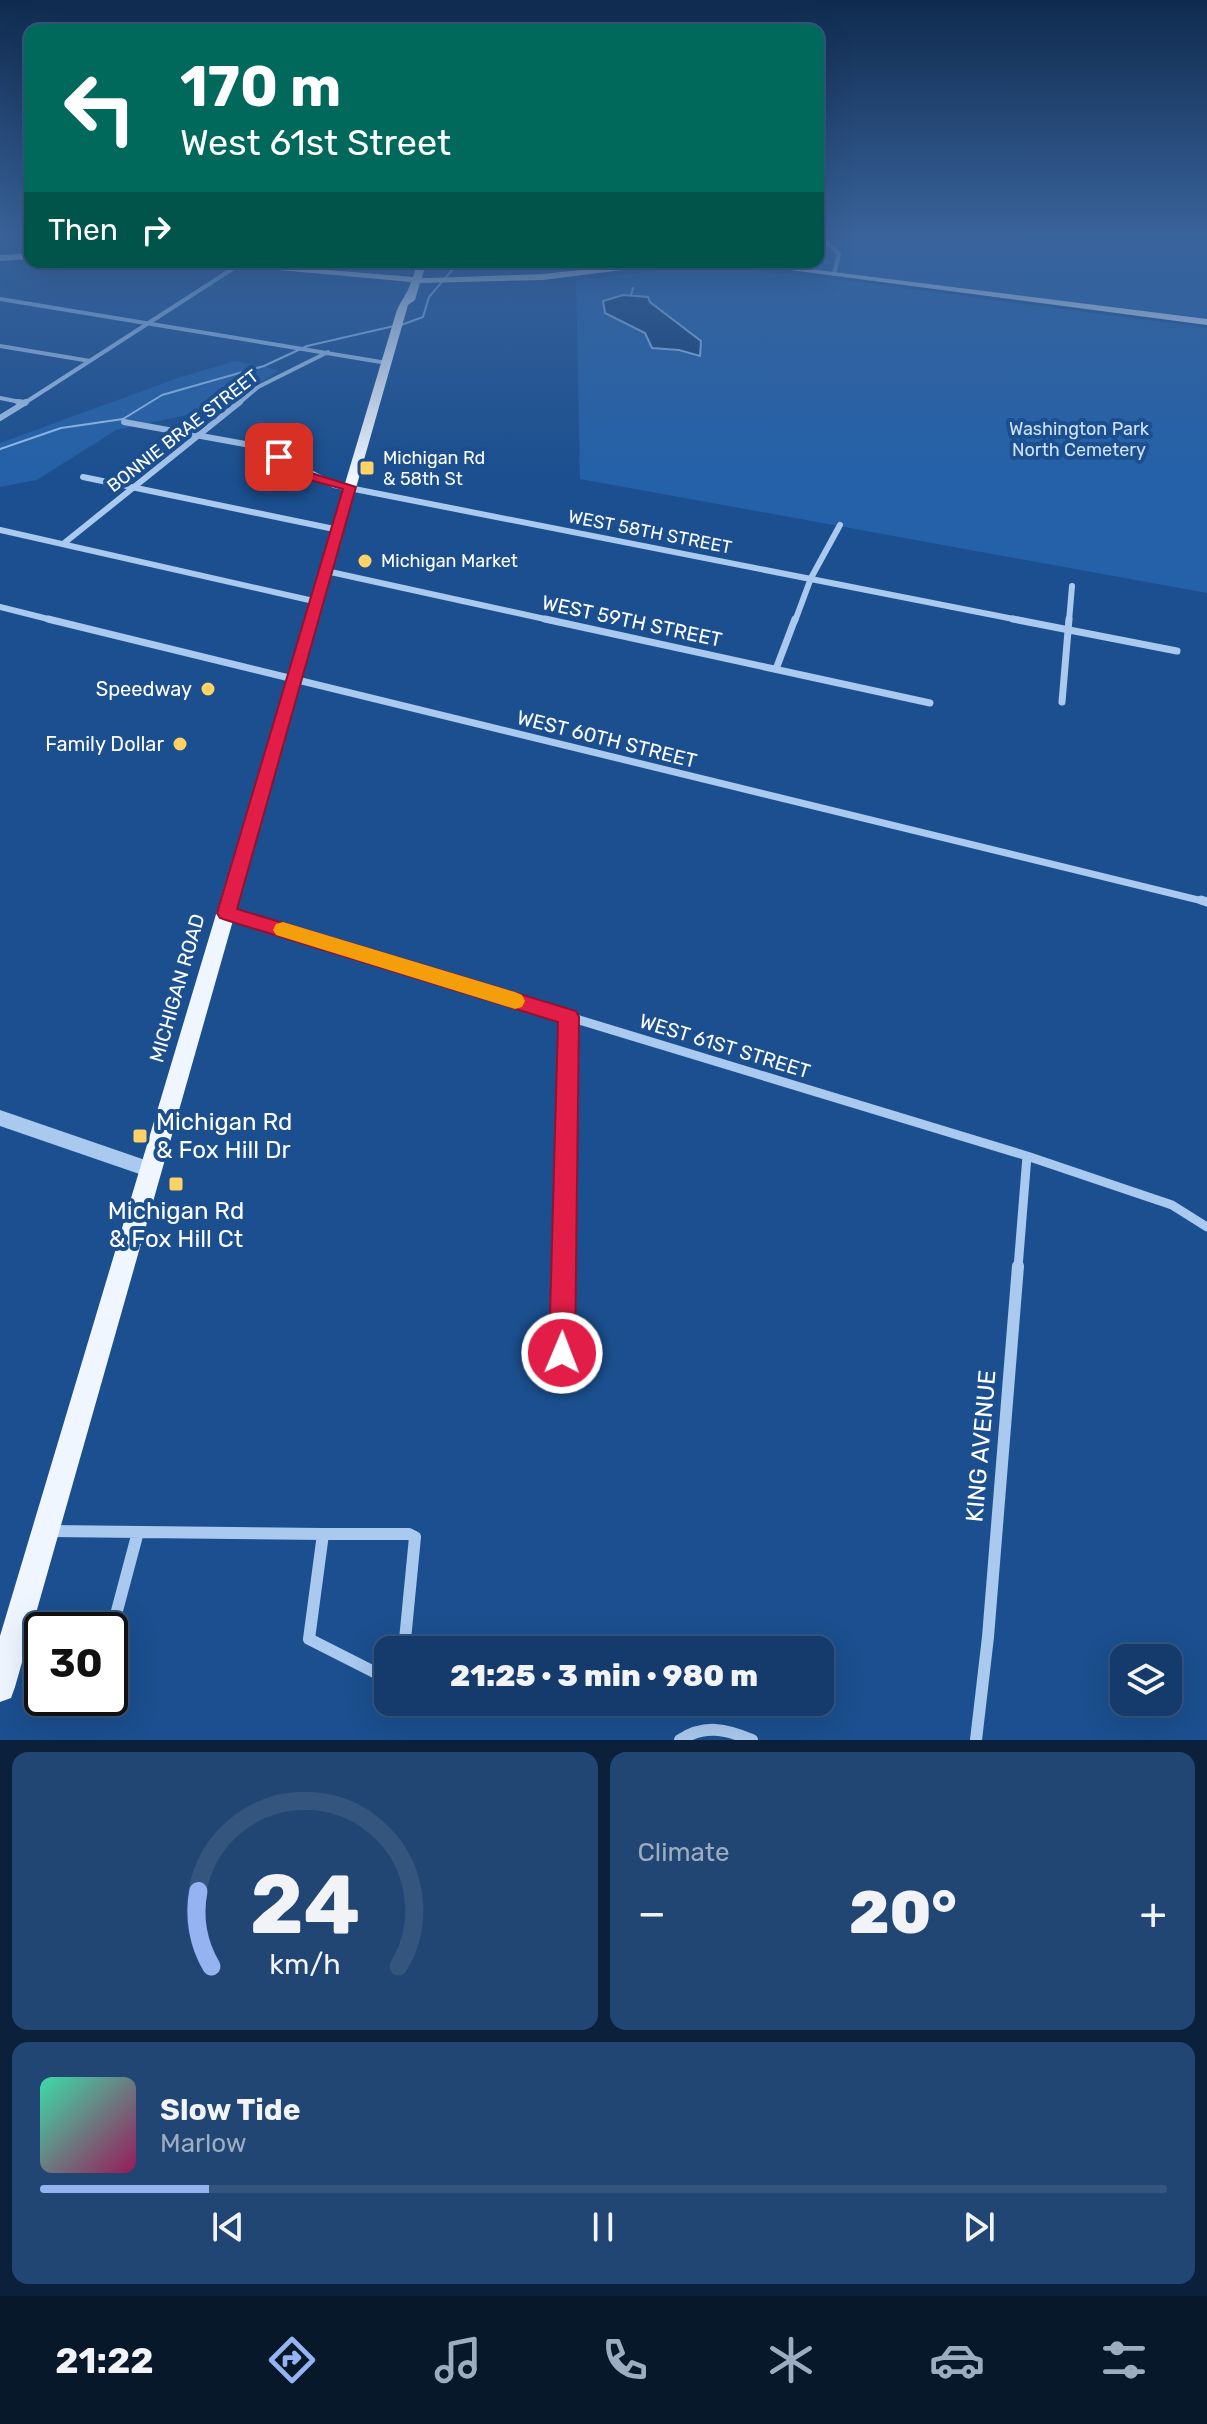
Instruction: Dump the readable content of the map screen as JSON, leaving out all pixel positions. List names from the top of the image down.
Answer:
{
  "streets": {
    "main road": ["MICHIGAN ROAD"],
    "street": [
      "BONNIE BRAE STREET",
      "WEST 58TH STREET",
      "WEST 59TH STREET",
      "WEST 60TH STREET",
      "WEST 61ST STREET",
      "KING AVENUE"
    ]
  },
  "crossings": [
    ["BONNIE BRAE STREET", "WEST 58TH STREET"],
    ["WEST 58TH STREET", "MICHIGAN ROAD"],
    ["WEST 59TH STREET", "MICHIGAN ROAD"],
    ["WEST 60TH STREET", "MICHIGAN ROAD"],
    ["MICHIGAN ROAD", "WEST 61ST STREET"],
    ["WEST 61ST STREET", "KING AVENUE"]
  ],
  "parks": ["Washington Park North Cemetery"],
  "places": {
    "transit": ["Michigan Rd & 58th St", "Michigan Rd & Fox Hill Dr", "Michigan Rd & Fox Hill Ct"],
    "other": ["Michigan Market", "Speedway", "Family Dollar"]
  },
  "page": {
    "turn": ["170 m", "West 61st Street"],
    "then": "Then",
    "limit": "30",
    "trip": "21:25 · 3 min · 980 m",
    "tile": "Climate",
    "heat": ["−", "20°", "+"],
    "song": ["Slow Tide", "Marlow"],
    "tabs": "21:22",
    "gauge": ["24", "km/h"]
  }
}
